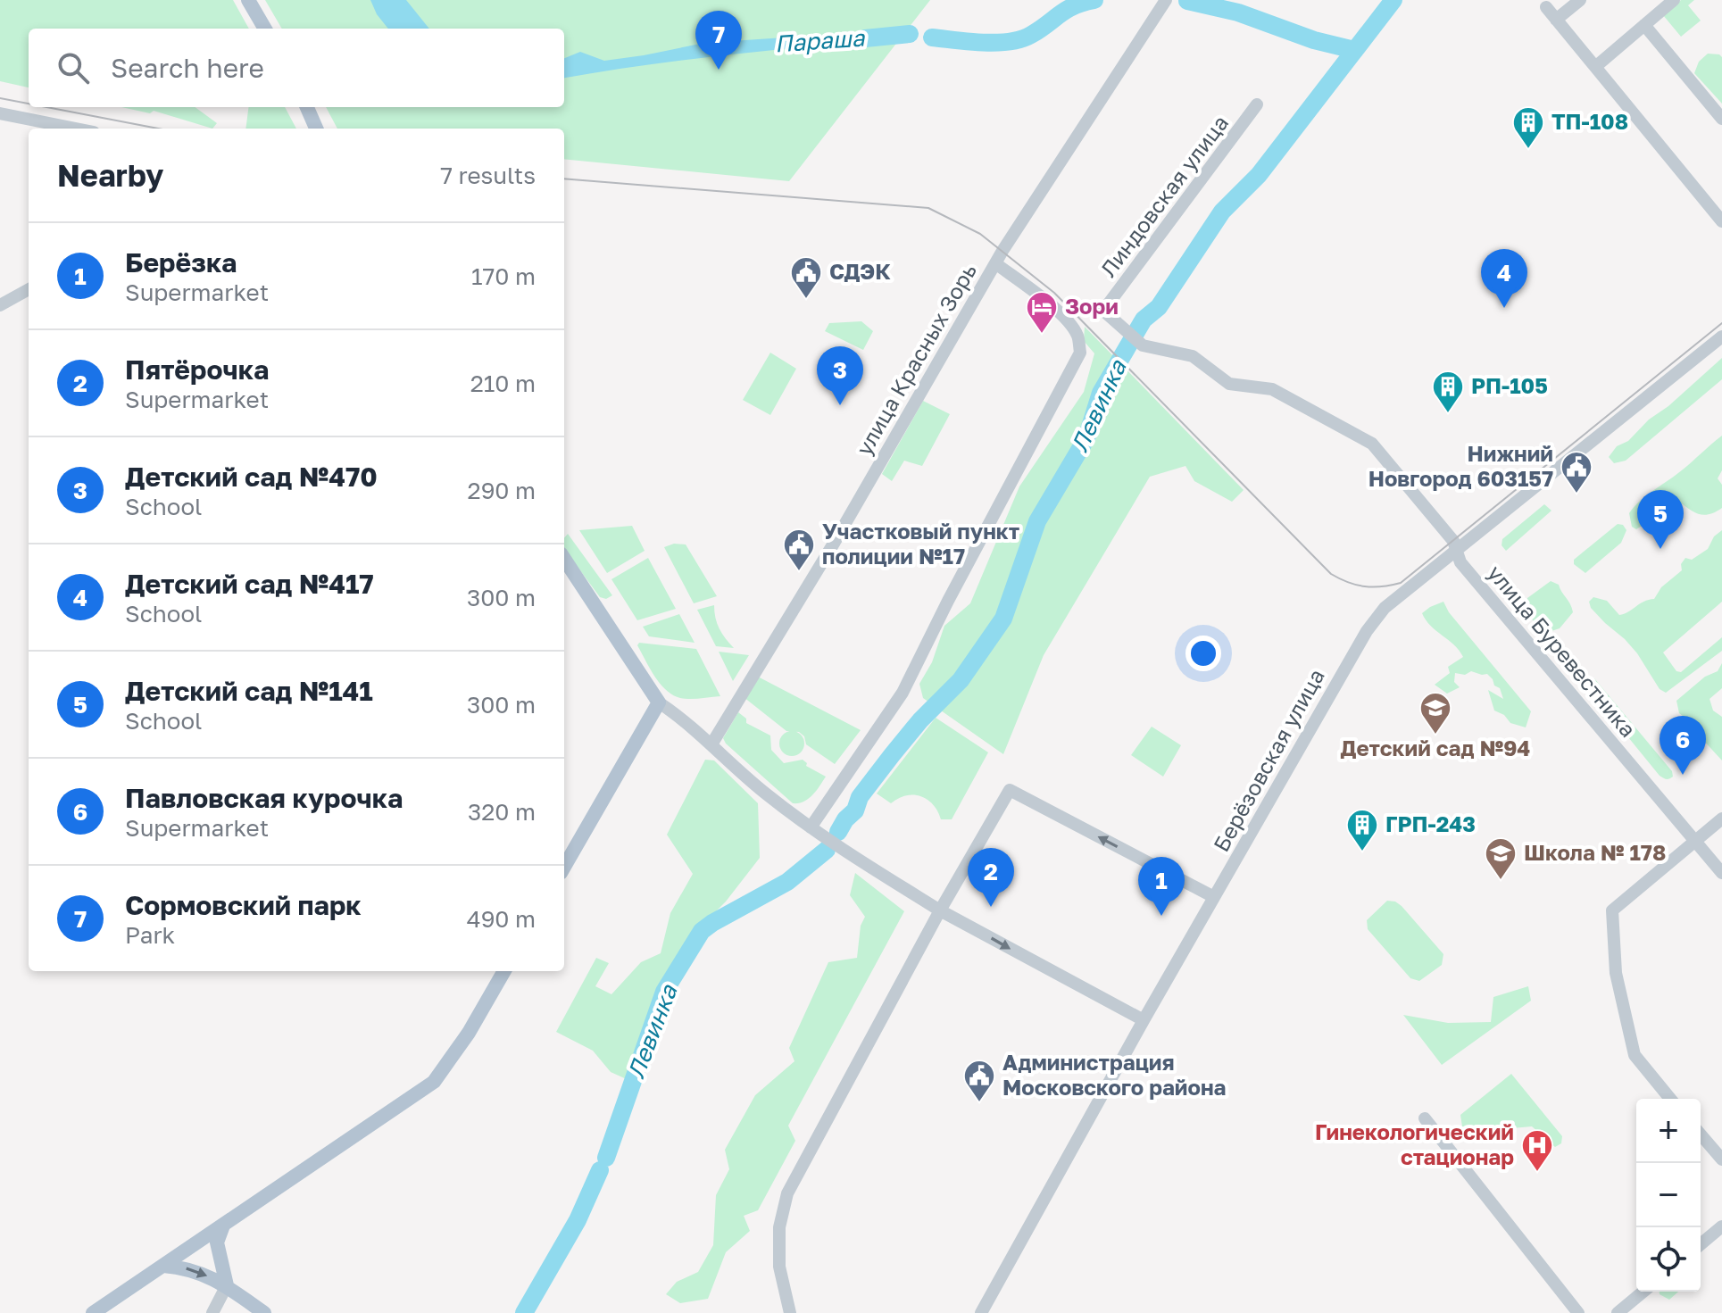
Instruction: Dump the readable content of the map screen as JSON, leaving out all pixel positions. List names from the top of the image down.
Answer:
{
  "streets": {
    "street": [
      "Линдовская улица",
      "улица Красных Зорь",
      "улица Буревестника",
      "Берёзовская улица"
    ]
  },
  "crossings": [
    ["Линдовская улица", "улица Буревестника"],
    ["улица Буревестника", "Берёзовская улица"]
  ],
  "water": ["Параша", "Левинка"],
  "places": {
    "building": ["ТП-108", "РП-105", "ГРП-243"],
    "public building": [
      "СДЭК",
      "Нижний Новгород 603157",
      "Участковый пункт полиции №17",
      "Администрация Московского района"
    ],
    "hotel": ["Зори"],
    "school or university": ["Детский сад №94", "Школа № 178"],
    "hospital": ["Гинекологический стационар"]
  },
  "page": {
    "pins": [
      "7",
      "4",
      "3",
      "5",
      "6",
      "2",
      "1"
    ],
    "search": "Search here",
    "heading": ["Nearby", "7 results"],
    "list": [
      {
        "mark": "1",
        "name": "Берёзка",
        "note": "Supermarket",
        "value": "170 m"
      },
      {
        "mark": "2",
        "name": "Пятёрочка",
        "note": "Supermarket",
        "value": "210 m"
      },
      {
        "mark": "3",
        "name": "Детский сад №470",
        "note": "School",
        "value": "290 m"
      },
      {
        "mark": "4",
        "name": "Детский сад №417",
        "note": "School",
        "value": "300 m"
      },
      {
        "mark": "5",
        "name": "Детский сад №141",
        "note": "School",
        "value": "300 m"
      },
      {
        "mark": "6",
        "name": "Павловская курочка",
        "note": "Supermarket",
        "value": "320 m"
      },
      {
        "mark": "7",
        "name": "Сормовский парк",
        "note": "Park",
        "value": "490 m"
      }
    ],
    "map_buttons": ["+", "−"]
  }
}
